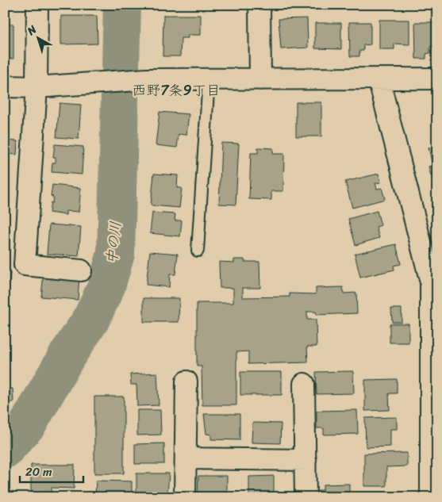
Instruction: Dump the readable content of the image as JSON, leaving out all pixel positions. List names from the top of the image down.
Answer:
{
  "districts": ["西野7条9丁目"],
  "water": ["中の川"],
  "scale_bar": "20 m",
  "north": "top left"
}
